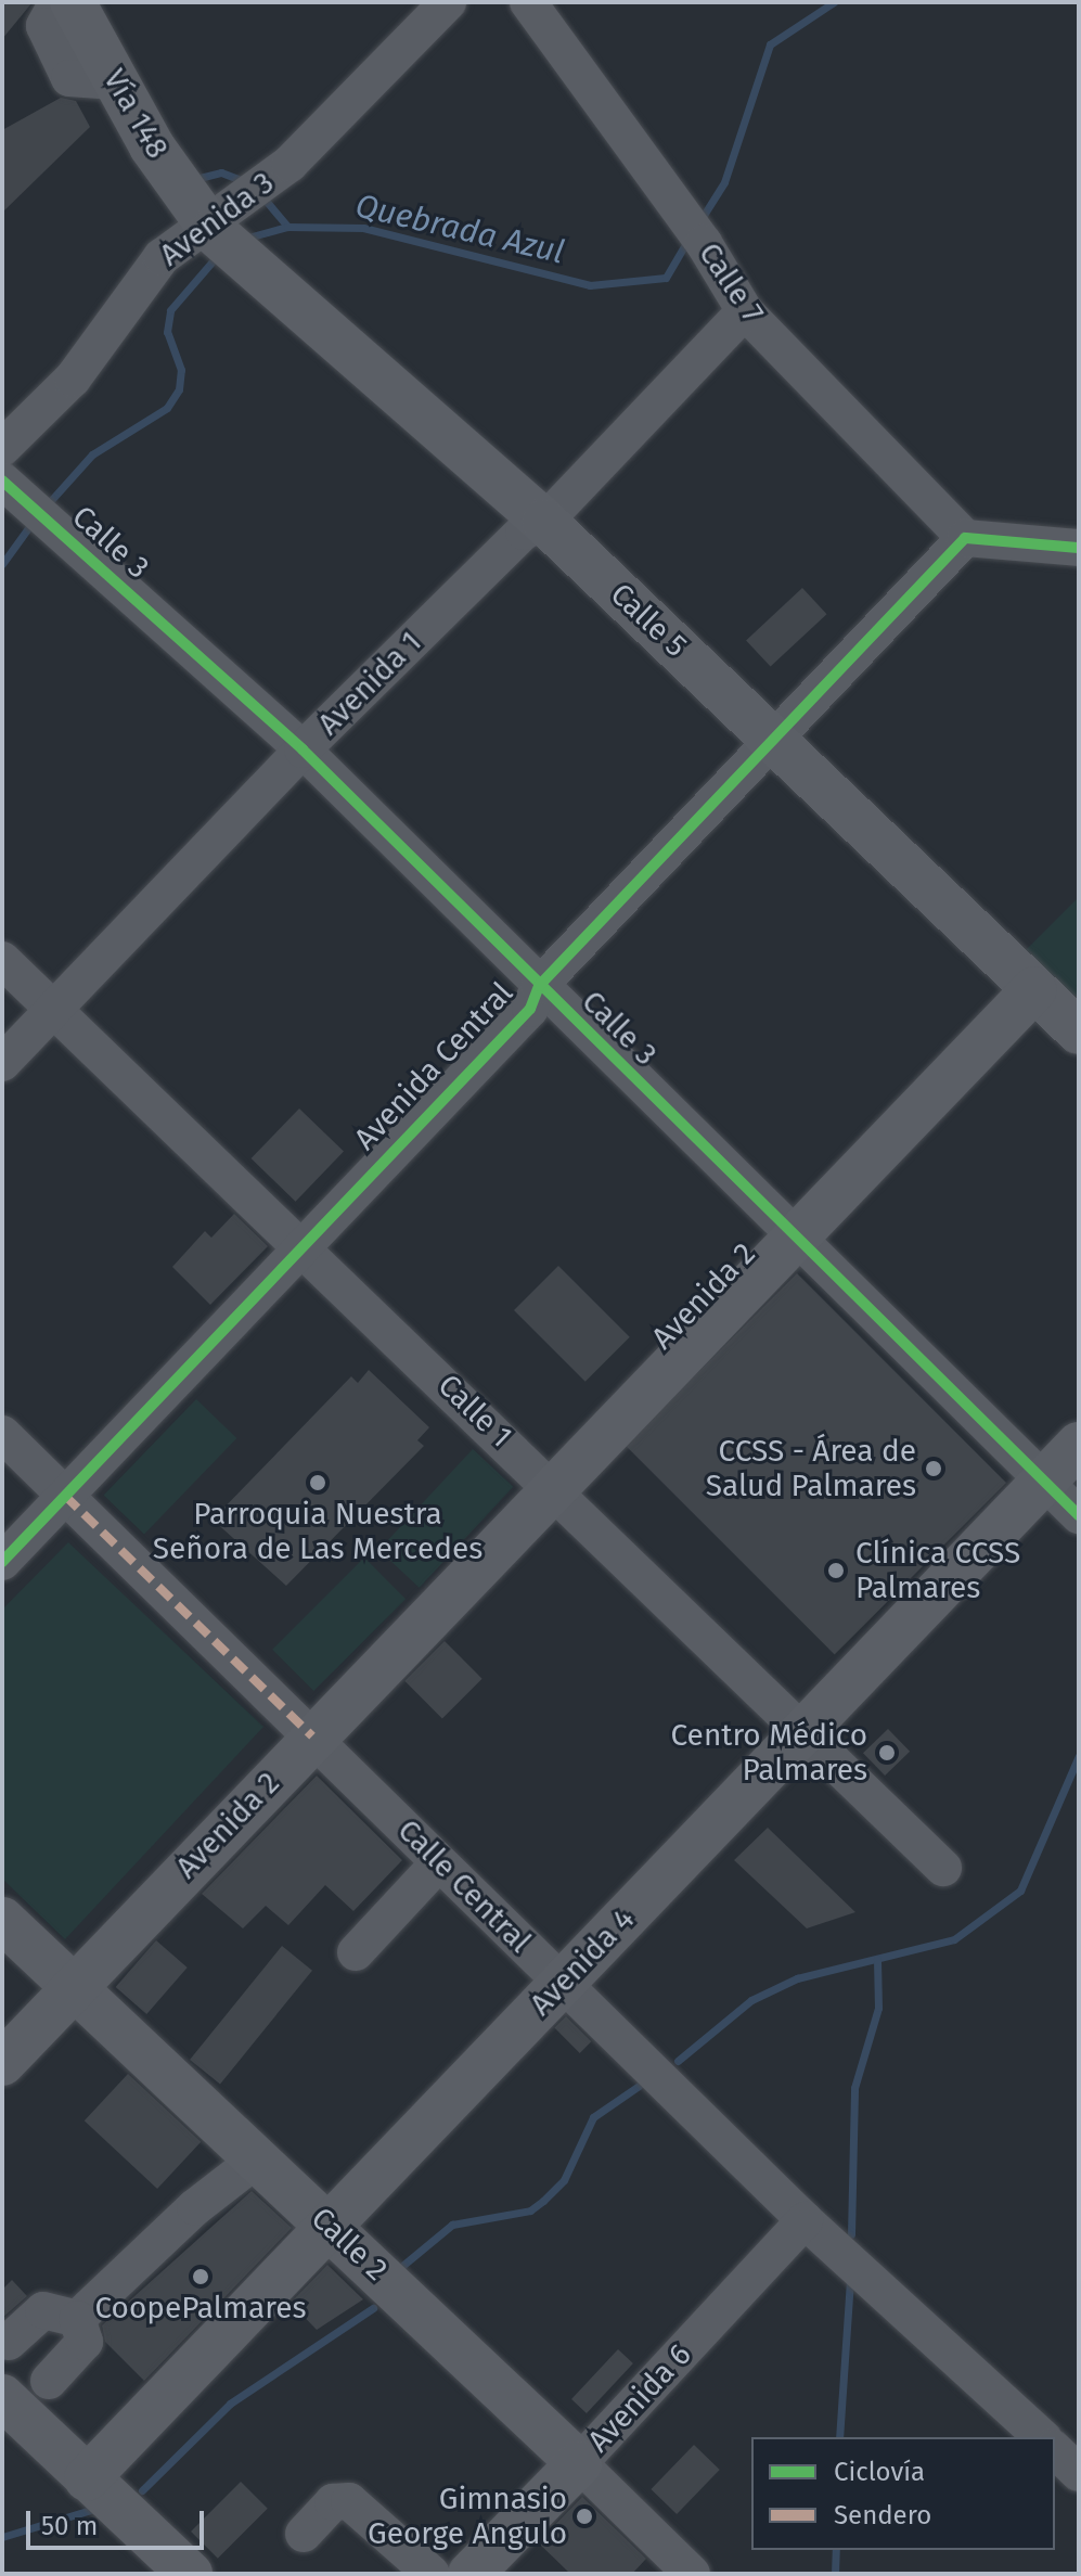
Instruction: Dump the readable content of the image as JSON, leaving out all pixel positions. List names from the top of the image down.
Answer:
{
  "streets": {
    "main road": [
      "Vía 148",
      "Calle 5",
      "Avenida 2",
      "Avenida 4",
      "Calle 2",
      "Avenida 6"
    ],
    "street": [
      "Avenida 3",
      "Calle 7",
      "Calle 3",
      "Avenida 1",
      "Avenida Central",
      "Calle 1",
      "Calle Central"
    ]
  },
  "crossings": [
    ["Vía 148", "Avenida 3"],
    ["Vía 148", "Calle 5"],
    ["Avenida 3", "Calle 5"],
    ["Calle 7", "Avenida 1"],
    ["Calle 7", "Avenida Central"],
    ["Calle 3", "Avenida 1"],
    ["Calle 3", "Avenida Central"],
    ["Calle 3", "Avenida 2"],
    ["Calle 3", "Avenida 4"],
    ["Calle 5", "Avenida 1"],
    ["Calle 5", "Avenida Central"],
    ["Calle 5", "Avenida 2"],
    ["Avenida 1", "Calle 1"],
    ["Avenida Central", "Calle 1"],
    ["Avenida Central", "Calle Central"],
    ["Avenida 2", "Calle 1"],
    ["Avenida 2", "Calle Central"],
    ["Avenida 2", "Calle 2"],
    ["Calle 1", "Avenida 4"],
    ["Calle Central", "Avenida 4"],
    ["Calle Central", "Avenida 6"],
    ["Avenida 4", "Calle 2"],
    ["Calle 2", "Avenida 6"]
  ],
  "water": ["Quebrada Azul"],
  "places": [
    "CCSS - Área de Salud Palmares",
    "Parroquia Nuestra Señora de Las Mercedes",
    "Clínica CCSS Palmares",
    "Centro Médico Palmares",
    "CoopePalmares",
    "Gimnasio George Angulo"
  ],
  "legend": ["Ciclovía", "Sendero"],
  "scale_bar": "50 m"
}
